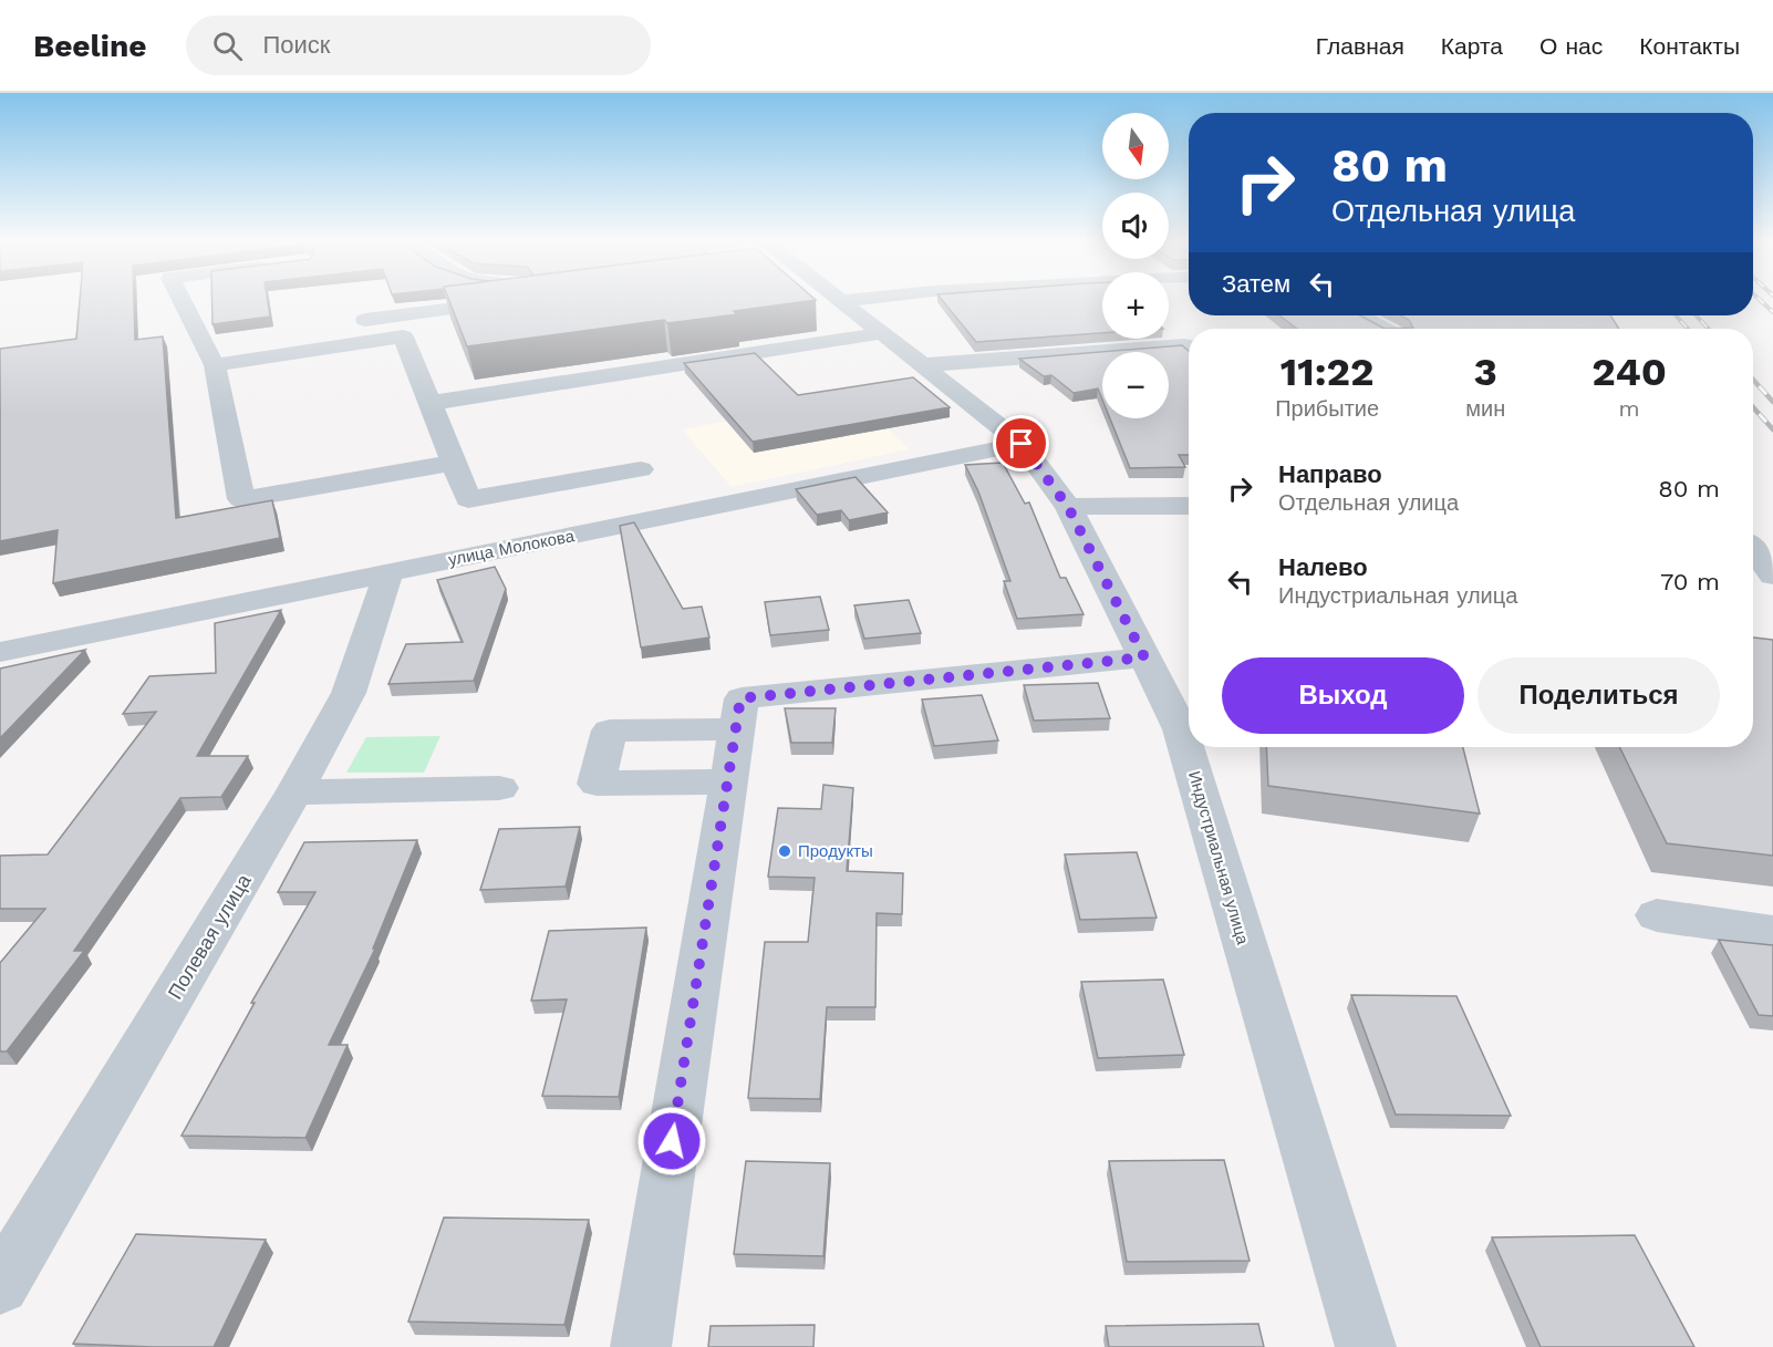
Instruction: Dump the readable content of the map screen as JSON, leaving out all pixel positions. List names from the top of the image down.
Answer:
{
  "streets": {
    "street": ["улица Молокова", "Индустриальная улица", "Полевая улица"]
  },
  "crossings": [
    ["улица Молокова", "Индустриальная улица"],
    ["улица Молокова", "Полевая улица"]
  ],
  "places": ["Продукты"],
  "north": "bottom",
  "page": {
    "header": "Beeline",
    "search": "Поиск",
    "nav": [
      "Главная",
      "Карта",
      "О нас",
      "Контакты"
    ],
    "map_buttons": ["+", "−"],
    "turn": ["80 m", "Отдельная улица"],
    "then": "Затем",
    "eta": [
      "11:22",
      "Прибытие",
      "3",
      "мин",
      "240",
      "m"
    ],
    "list": [
      {
        "name": "Направо",
        "note": "Отдельная улица",
        "value": "80 m"
      },
      {
        "name": "Налево",
        "note": "Индустриальная улица",
        "value": "70 m"
      }
    ],
    "buttons": ["Выход", "Поделиться"]
  }
}
